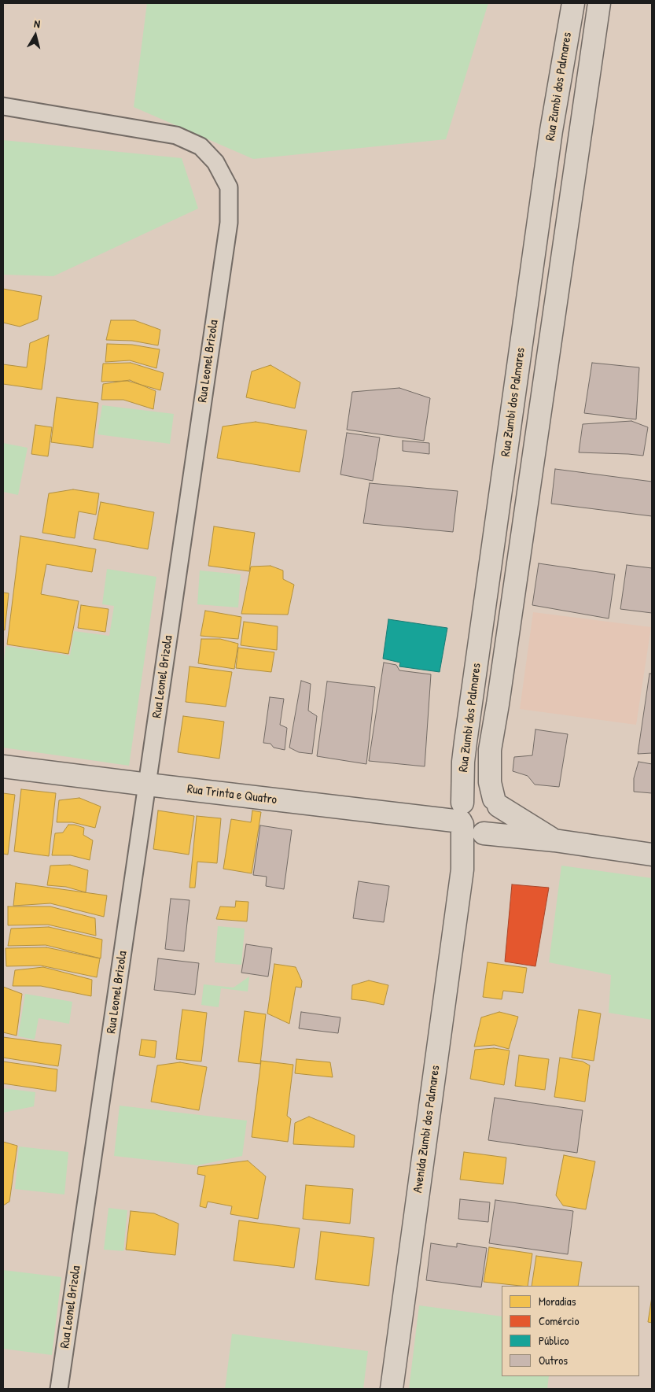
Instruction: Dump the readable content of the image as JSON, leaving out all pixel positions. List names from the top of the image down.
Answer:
{
  "streets": {
    "street": [
      "Rua Zumbi dos Palmares",
      "Rua Leonel Brizola",
      "Rua Trinta e Quatro",
      "Avenida Zumbi dos Palmares"
    ]
  },
  "crossings": [
    ["Rua Zumbi dos Palmares", "Rua Trinta e Quatro"],
    ["Rua Zumbi dos Palmares", "Avenida Zumbi dos Palmares"],
    ["Rua Leonel Brizola", "Rua Trinta e Quatro"],
    ["Rua Trinta e Quatro", "Avenida Zumbi dos Palmares"]
  ],
  "legend": [
    "Moradias",
    "Comércio",
    "Público",
    "Outros"
  ],
  "north": "top"
}
